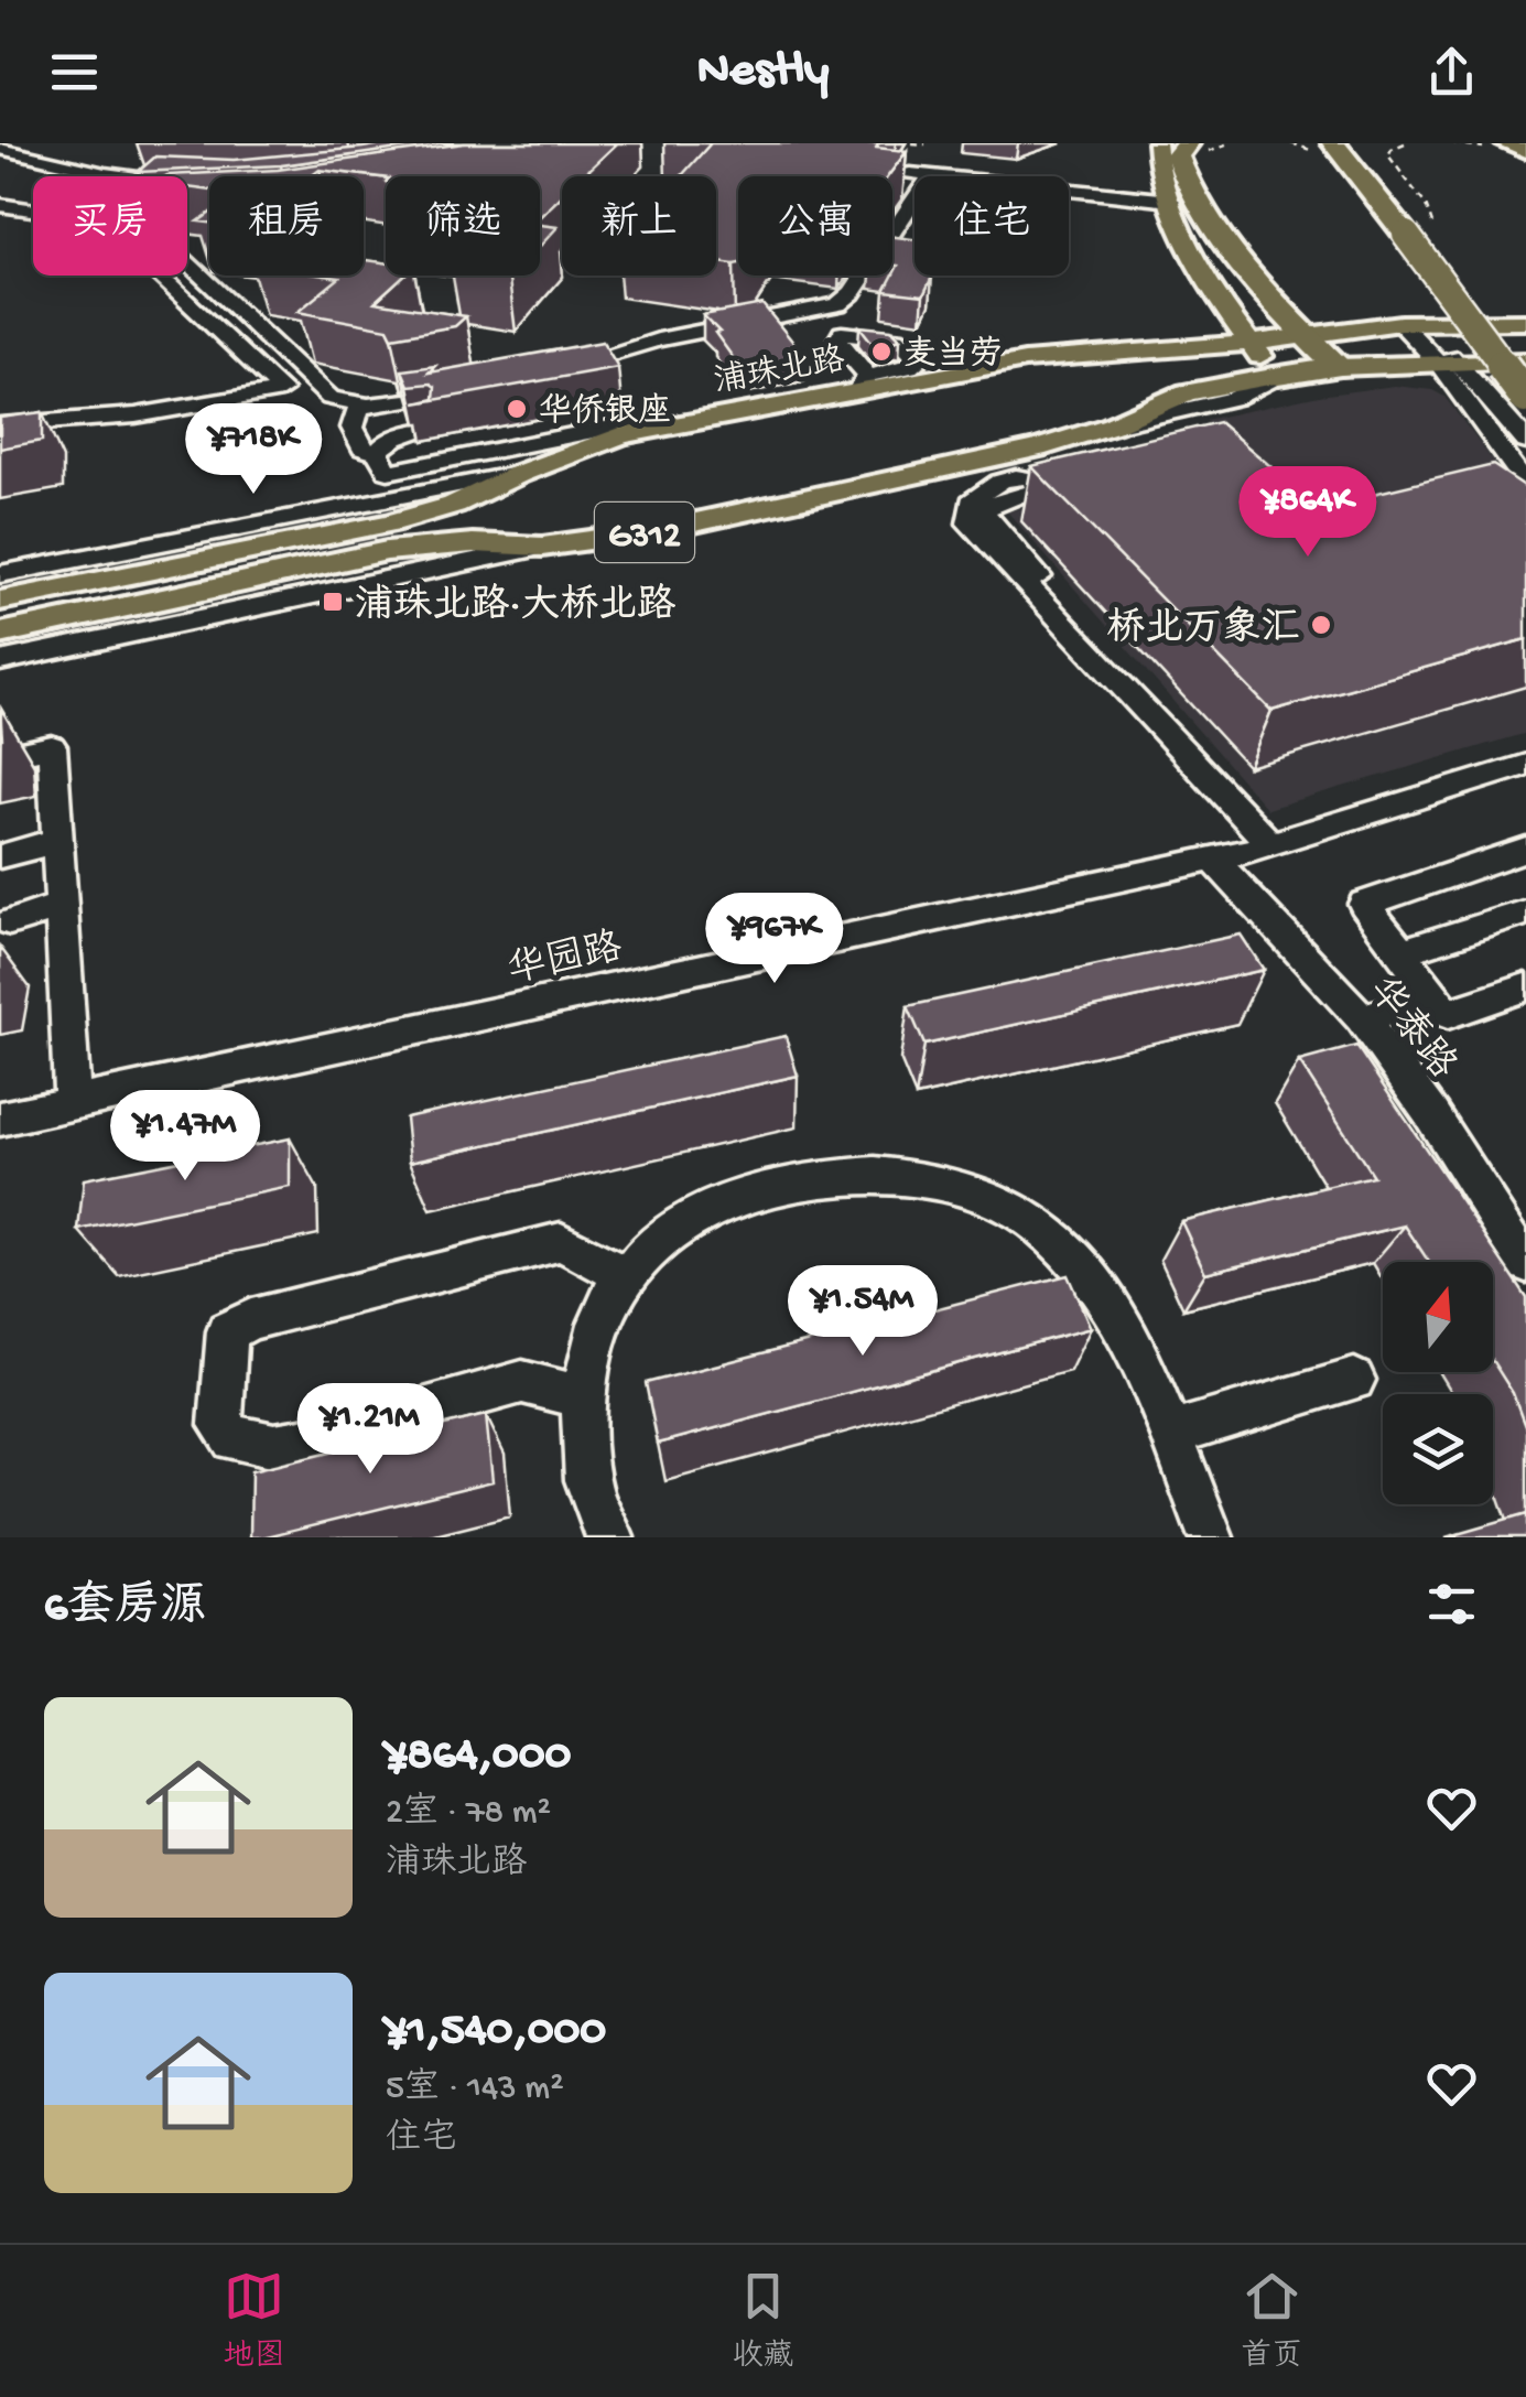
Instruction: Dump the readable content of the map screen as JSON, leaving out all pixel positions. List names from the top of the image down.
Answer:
{
  "streets": {
    "highway": ["G312"],
    "main road": ["浦珠北路"],
    "street": ["华园路", "华泰路"]
  },
  "crossings": [
    ["华园路", "华泰路"]
  ],
  "places": {
    "other": ["麦当劳", "华侨银座", "桥北万象汇"],
    "transit": ["浦珠北路·大桥北路"]
  },
  "north": "top",
  "page": {
    "header": "Nestly",
    "chip": [
      "买房",
      "租房",
      "筛选",
      "新上",
      "公寓",
      "住宅"
    ],
    "price": [
      "¥718K",
      "¥864K",
      "¥967K",
      "¥1.47M",
      "¥1.54M",
      "¥1.21M"
    ],
    "heading": "6套房源",
    "list": [
      {
        "name": "¥864,000",
        "note": "2室 · 78 m² · 浦珠北路"
      },
      {
        "name": "¥1,540,000",
        "note": "5室 · 143 m² · 住宅"
      }
    ],
    "tabs": ["地图", "收藏", "首页"]
  }
}
